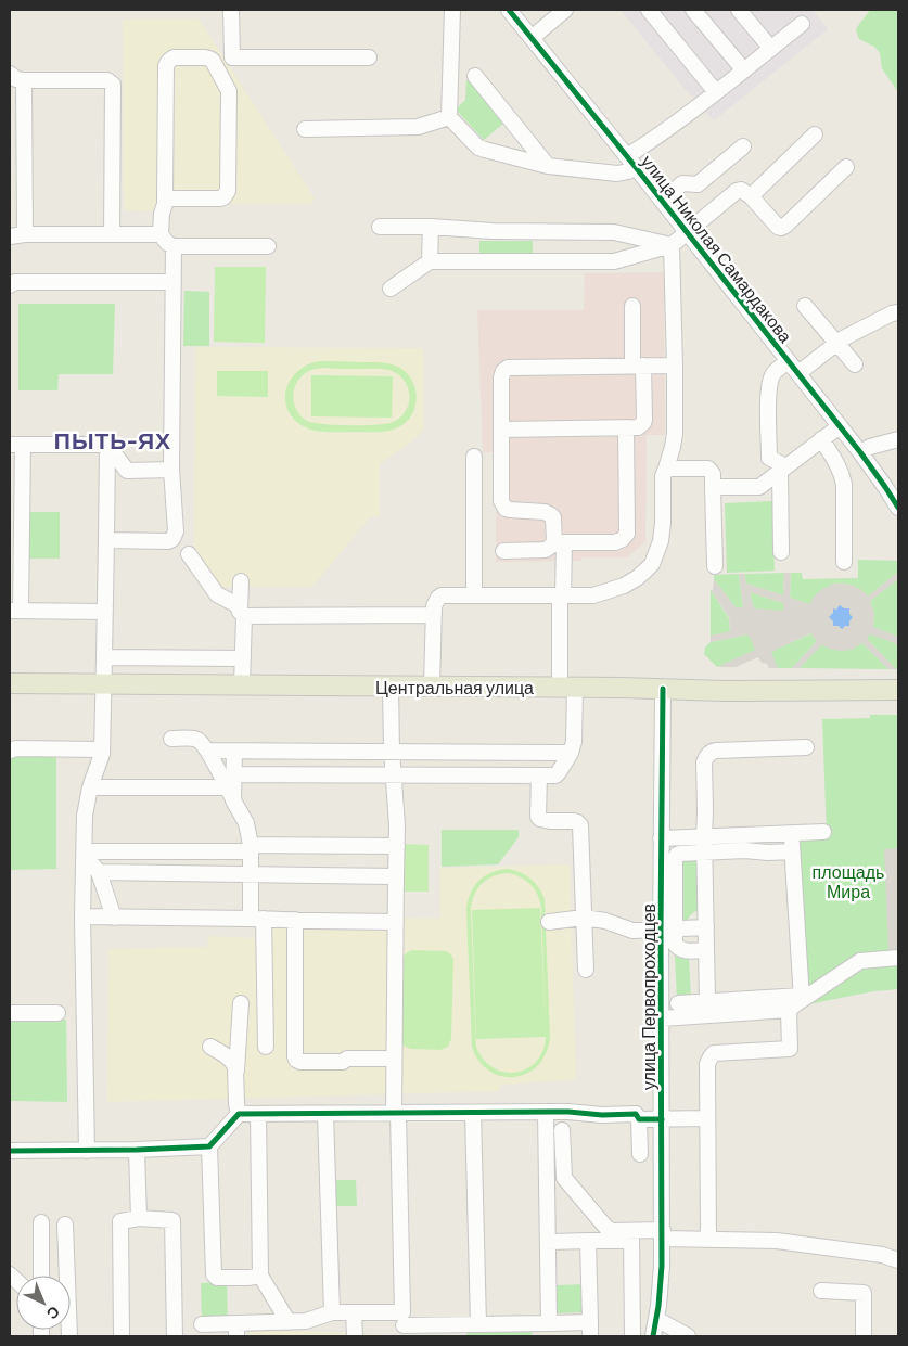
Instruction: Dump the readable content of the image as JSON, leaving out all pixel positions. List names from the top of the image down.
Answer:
{
  "streets": {
    "main road": ["Центральная улица"],
    "street": ["улица Николая Самардакова", "улица Первопроходцев"]
  },
  "crossings": [
    ["Центральная улица", "улица Первопроходцев"]
  ],
  "districts": ["ПЫТЬ-ЯХ"],
  "parks": ["площадь Мира"],
  "north": "bottom right"
}
